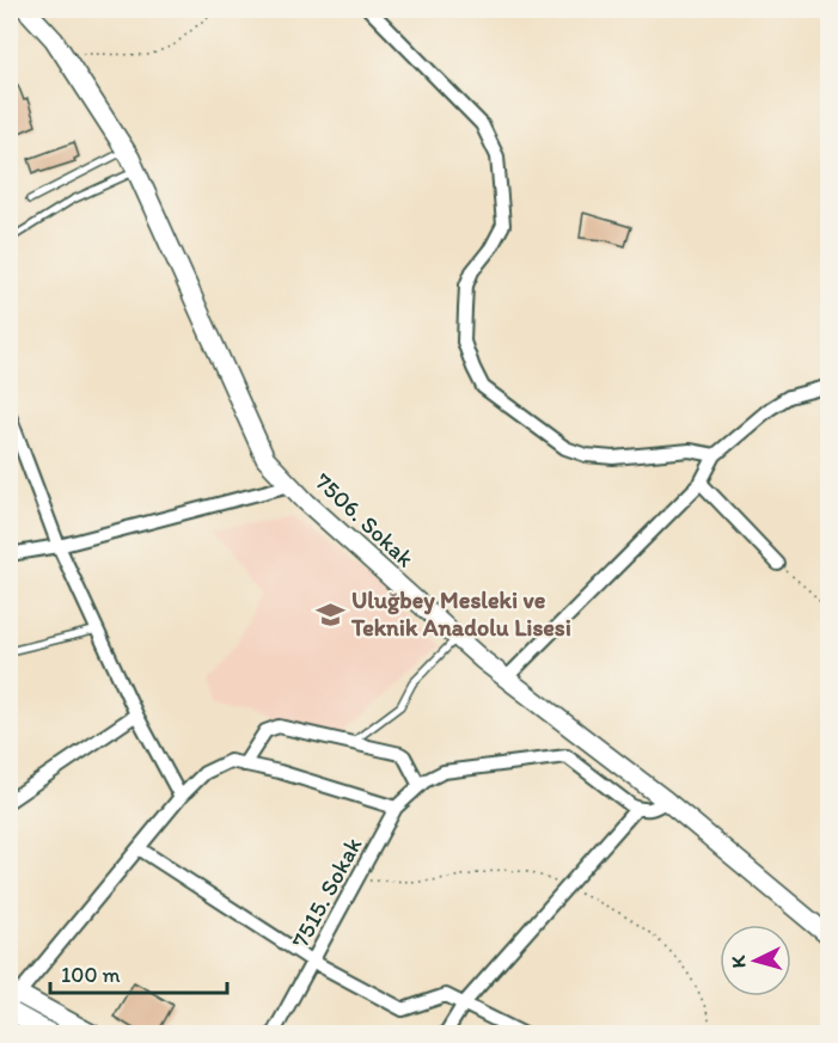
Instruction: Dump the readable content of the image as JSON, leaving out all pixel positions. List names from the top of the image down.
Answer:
{
  "streets": {
    "street": ["7506. Sokak", "7515. Sokak"]
  },
  "places": {
    "school or university": ["Uluğbey Mesleki ve Teknik Anadolu Lisesi"]
  },
  "scale_bar": "100 m",
  "north": "left"
}
